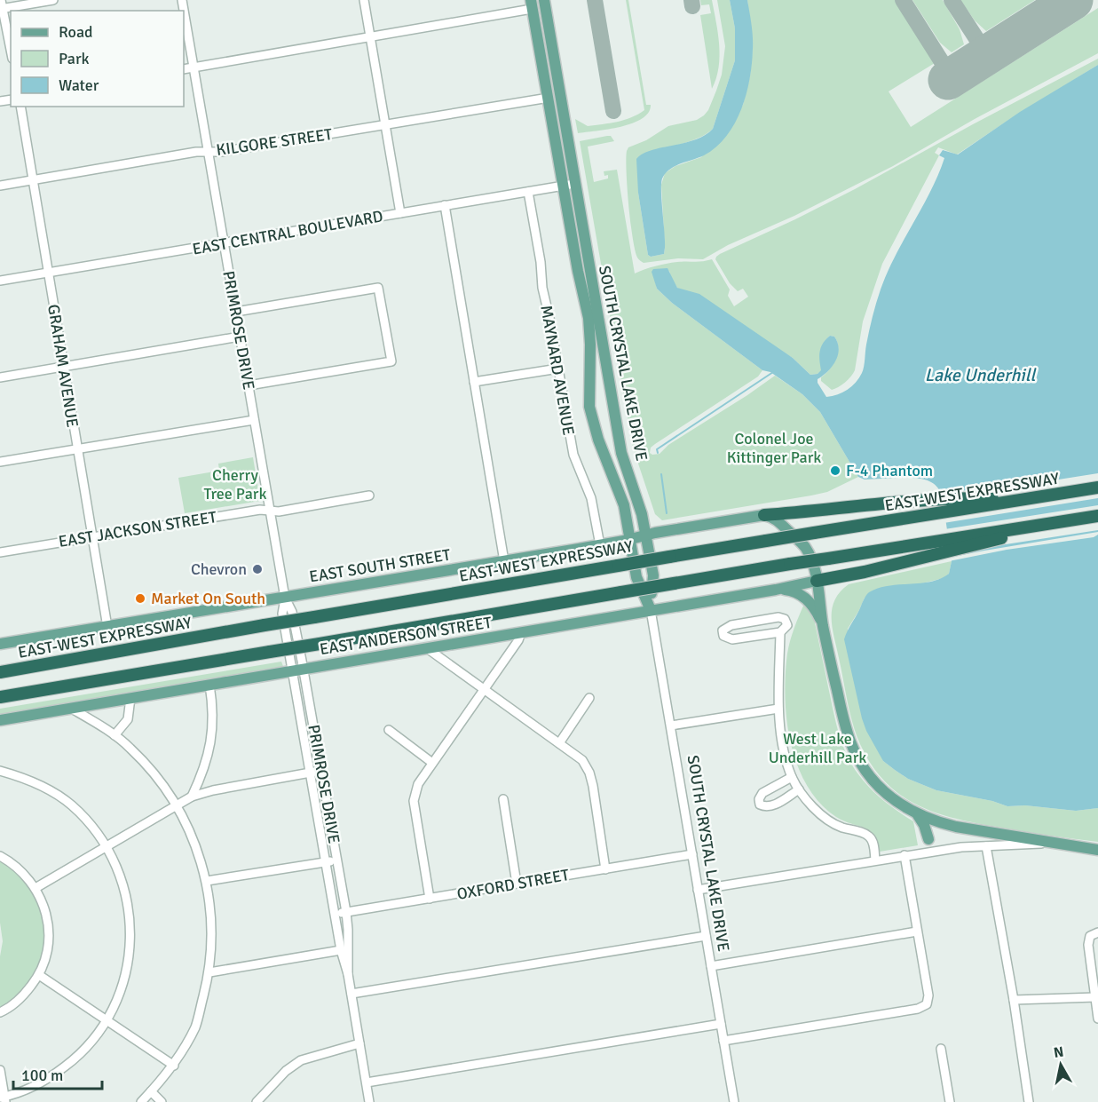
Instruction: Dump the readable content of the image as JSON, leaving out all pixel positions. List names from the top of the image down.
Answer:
{
  "streets": {
    "highway": ["EAST-WEST EXPRESSWAY"],
    "main road": ["SOUTH CRYSTAL LAKE DRIVE", "EAST SOUTH STREET", "EAST ANDERSON STREET"],
    "street": [
      "KILGORE STREET",
      "EAST CENTRAL BOULEVARD",
      "PRIMROSE DRIVE",
      "GRAHAM AVENUE",
      "MAYNARD AVENUE",
      "EAST JACKSON STREET",
      "OXFORD STREET"
    ]
  },
  "crossings": [
    ["KILGORE STREET", "PRIMROSE DRIVE"],
    ["KILGORE STREET", "GRAHAM AVENUE"],
    ["EAST CENTRAL BOULEVARD", "PRIMROSE DRIVE"],
    ["EAST CENTRAL BOULEVARD", "SOUTH CRYSTAL LAKE DRIVE"],
    ["EAST CENTRAL BOULEVARD", "GRAHAM AVENUE"],
    ["EAST CENTRAL BOULEVARD", "MAYNARD AVENUE"],
    ["PRIMROSE DRIVE", "EAST JACKSON STREET"],
    ["PRIMROSE DRIVE", "EAST SOUTH STREET"],
    ["PRIMROSE DRIVE", "EAST ANDERSON STREET"],
    ["PRIMROSE DRIVE", "OXFORD STREET"],
    ["SOUTH CRYSTAL LAKE DRIVE", "EAST SOUTH STREET"],
    ["SOUTH CRYSTAL LAKE DRIVE", "EAST ANDERSON STREET"],
    ["SOUTH CRYSTAL LAKE DRIVE", "OXFORD STREET"],
    ["GRAHAM AVENUE", "EAST JACKSON STREET"],
    ["GRAHAM AVENUE", "EAST SOUTH STREET"],
    ["MAYNARD AVENUE", "EAST SOUTH STREET"]
  ],
  "water": ["Lake Underhill"],
  "parks": ["Colonel Joe Kittinger Park", "Cherry Tree Park", "West Lake Underhill Park"],
  "places": ["F-4 Phantom", "Chevron", "Market On South"],
  "legend": ["Road", "Park", "Water"],
  "scale_bar": "100 m",
  "north": "top"
}
